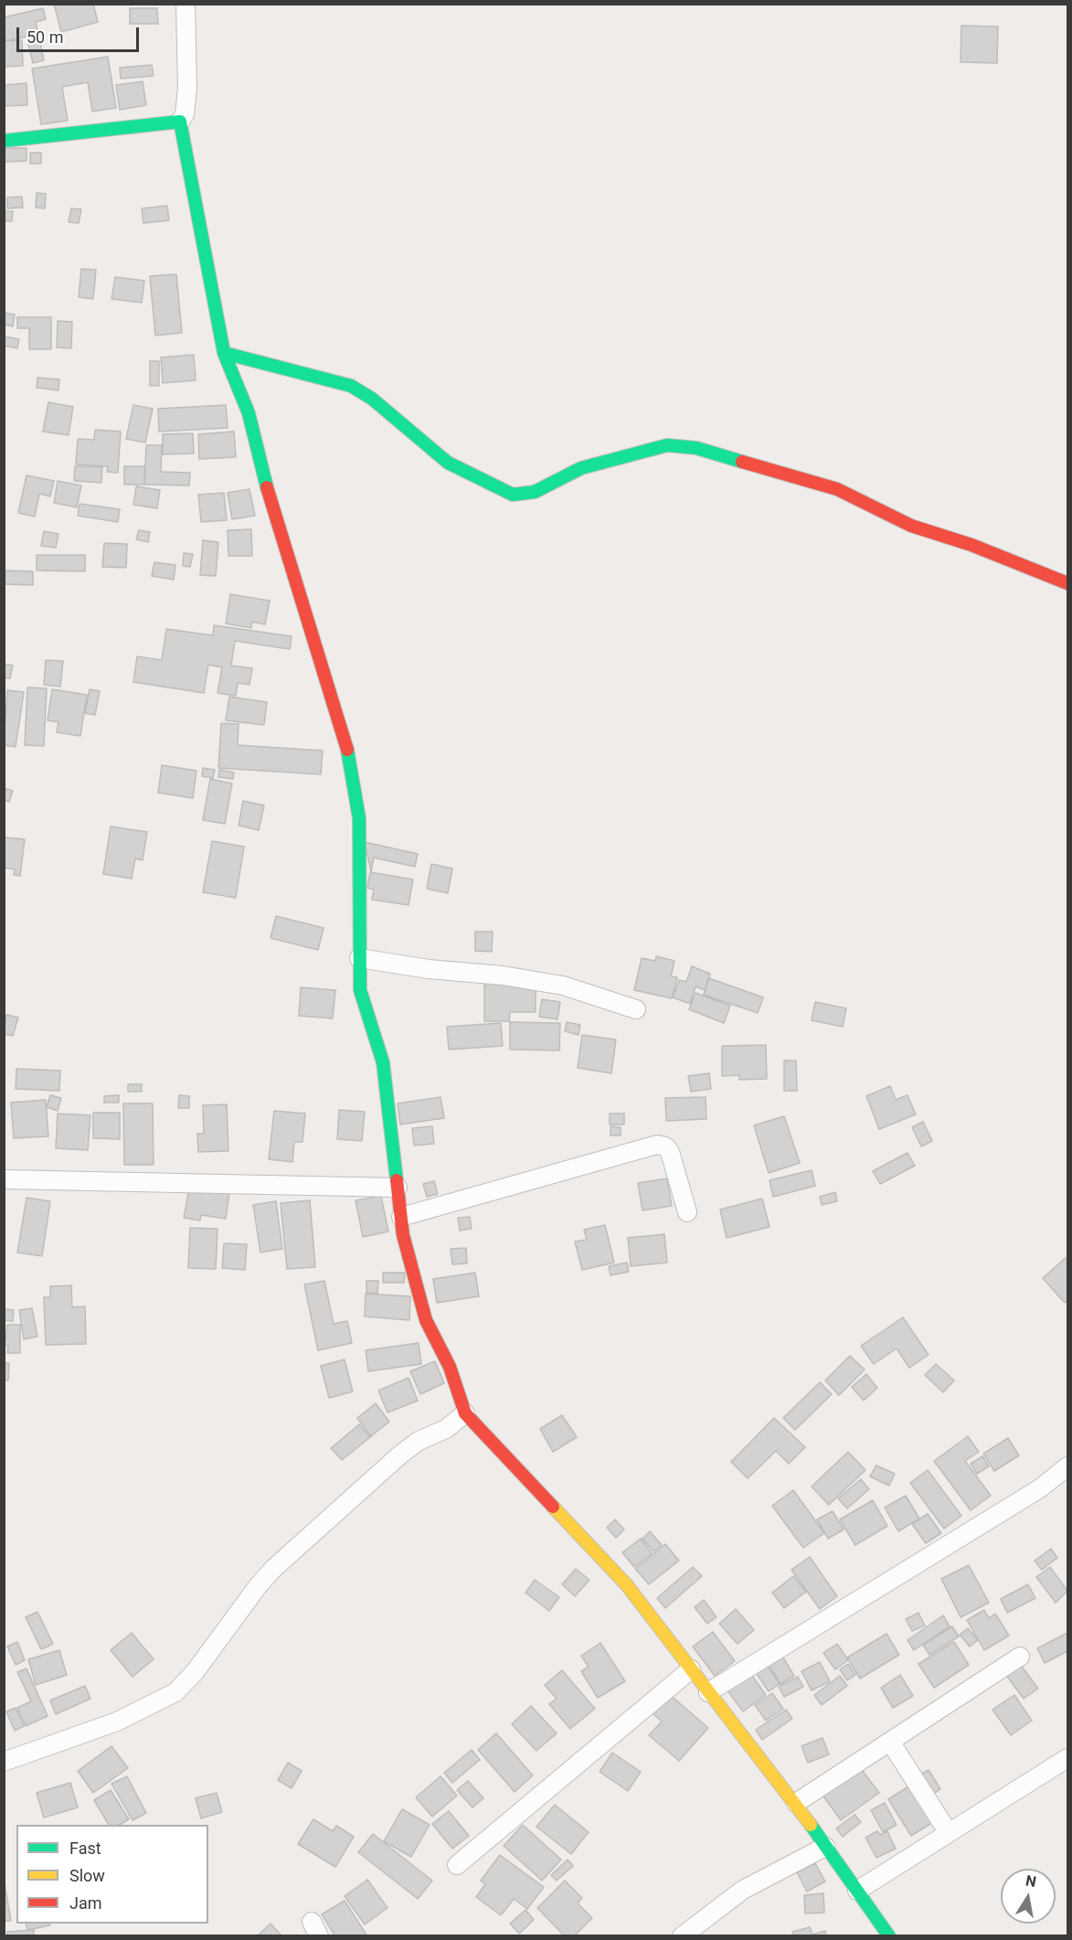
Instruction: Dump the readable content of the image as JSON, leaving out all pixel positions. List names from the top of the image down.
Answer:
{
  "legend": ["Fast", "Slow", "Jam"],
  "scale_bar": "50 m",
  "north": "top"
}
